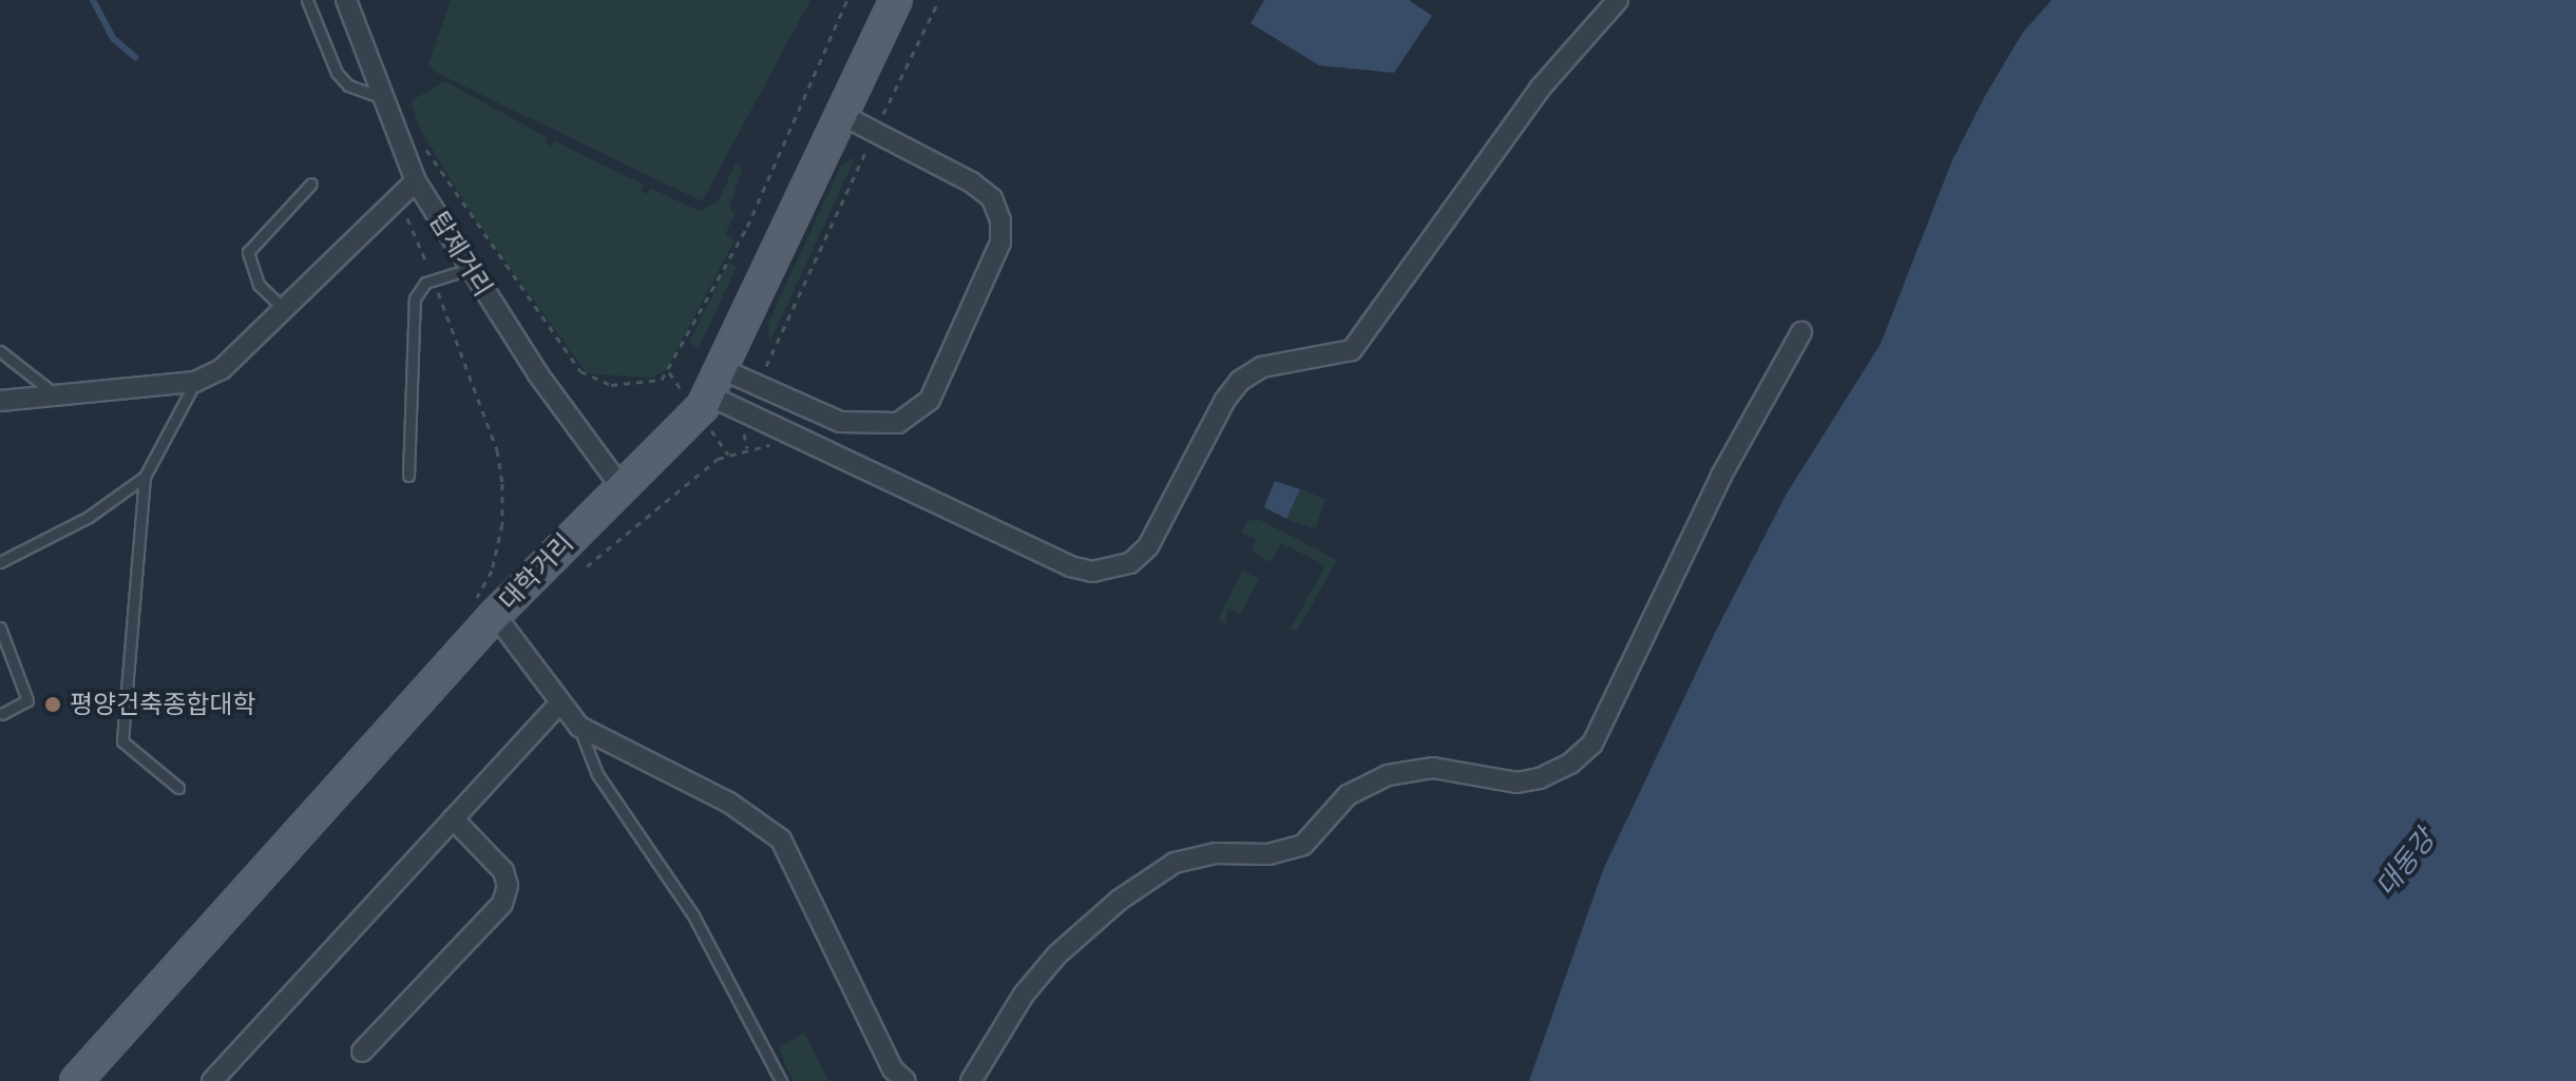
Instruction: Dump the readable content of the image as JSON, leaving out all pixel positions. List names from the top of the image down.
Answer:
{
  "streets": {
    "main road": ["대학거리"],
    "street": ["탑제거리"]
  },
  "crossings": [
    ["탑제거리", "대학거리"]
  ],
  "water": ["대동강"],
  "places": ["평양건축종합대학"]
}
